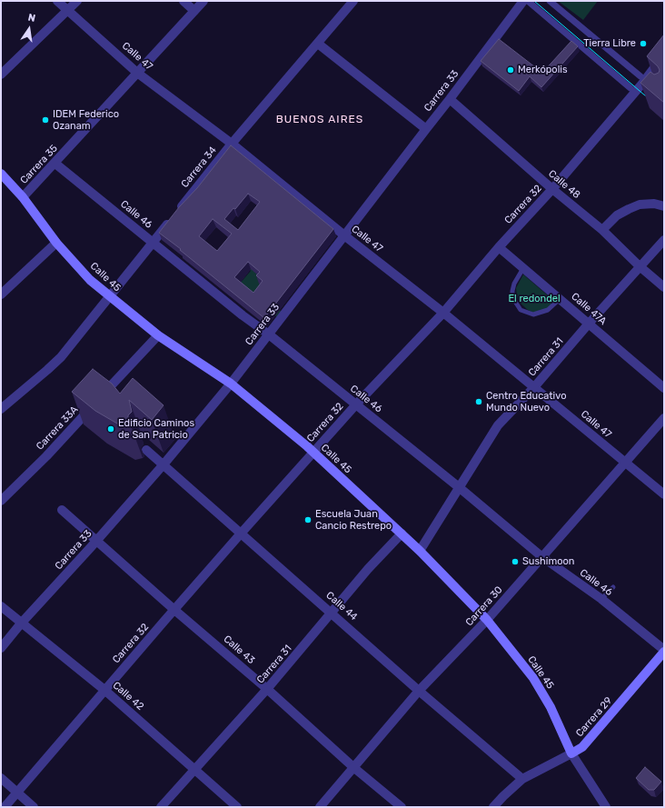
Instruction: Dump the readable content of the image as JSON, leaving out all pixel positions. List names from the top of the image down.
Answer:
{
  "streets": {
    "main road": ["Calle 45", "Carrera 29"],
    "street": [
      "Calle 47",
      "Carrera 33",
      "Carrera 35",
      "Carrera 34",
      "Calle 48",
      "Carrera 32",
      "Calle 46",
      "Calle 47A",
      "Carrera 31",
      "Carrera 33A",
      "Calle 44",
      "Carrera 30",
      "Calle 43",
      "Calle 42"
    ]
  },
  "crossings": [
    ["Calle 47", "Carrera 33"],
    ["Calle 47", "Carrera 35"],
    ["Calle 47", "Carrera 34"],
    ["Calle 47", "Carrera 32"],
    ["Calle 47", "Carrera 31"],
    ["Calle 47", "Carrera 30"],
    ["Carrera 33", "Calle 48"],
    ["Carrera 33", "Calle 46"],
    ["Carrera 33", "Calle 45"],
    ["Carrera 33", "Calle 44"],
    ["Carrera 33", "Calle 43"],
    ["Carrera 33", "Calle 42"],
    ["Carrera 35", "Calle 46"],
    ["Carrera 35", "Calle 45"],
    ["Carrera 34", "Calle 46"],
    ["Carrera 34", "Calle 45"],
    ["Calle 48", "Carrera 32"],
    ["Calle 48", "Carrera 31"],
    ["Carrera 32", "Calle 46"],
    ["Carrera 32", "Calle 45"],
    ["Carrera 32", "Calle 47A"],
    ["Carrera 32", "Calle 44"],
    ["Carrera 32", "Calle 43"],
    ["Carrera 32", "Calle 42"],
    ["Calle 46", "Carrera 31"],
    ["Calle 46", "Carrera 30"],
    ["Calle 46", "Carrera 29"],
    ["Calle 45", "Carrera 31"],
    ["Calle 45", "Carrera 33A"],
    ["Calle 45", "Carrera 30"],
    ["Calle 45", "Carrera 29"],
    ["Calle 47A", "Carrera 31"],
    ["Carrera 31", "Calle 44"],
    ["Carrera 31", "Calle 43"],
    ["Carrera 31", "Calle 42"],
    ["Calle 44", "Carrera 30"],
    ["Calle 44", "Carrera 29"],
    ["Carrera 30", "Calle 43"]
  ],
  "districts": ["BUENOS AIRES"],
  "parks": ["El redondel"],
  "places": [
    "Tierra Libre",
    "Merkópolis",
    "IDEM Federico Ozanam",
    "Centro Educativo Mundo Nuevo",
    "Edificio Caminos de San Patricio",
    "Escuela Juan Cancio Restrepo",
    "Sushimoon"
  ],
  "north": "top"
}
